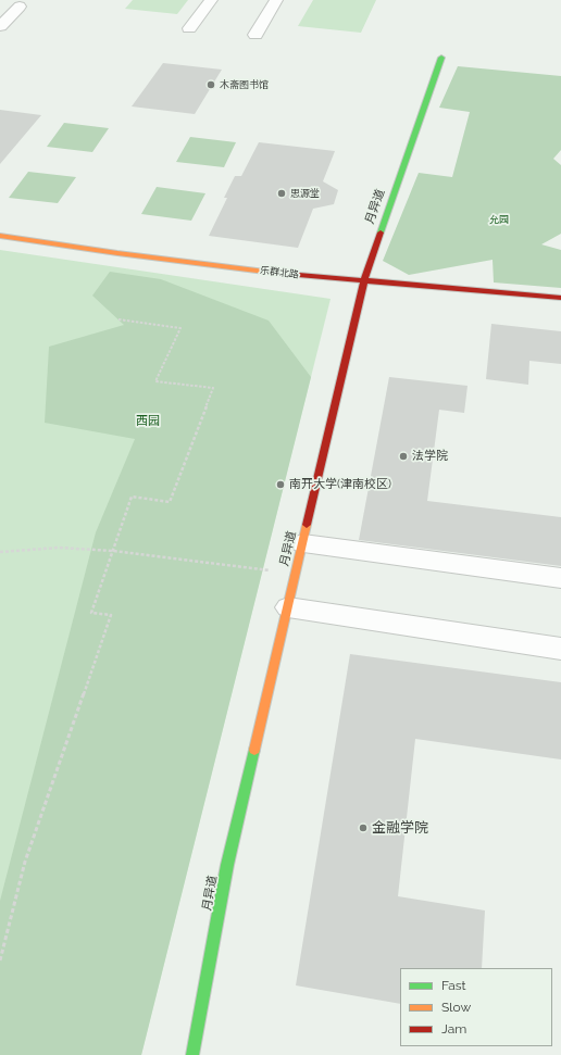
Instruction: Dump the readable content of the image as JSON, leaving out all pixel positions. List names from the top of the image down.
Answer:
{
  "streets": {
    "street": ["月异道", "乐群北路"]
  },
  "crossings": [
    ["月异道", "乐群北路"]
  ],
  "parks": ["允园", "西园"],
  "places": [
    "木斋图书馆",
    "思源堂",
    "法学院",
    "南开大学(津南校区)",
    "金融学院"
  ],
  "legend": ["Fast", "Slow", "Jam"]
}
